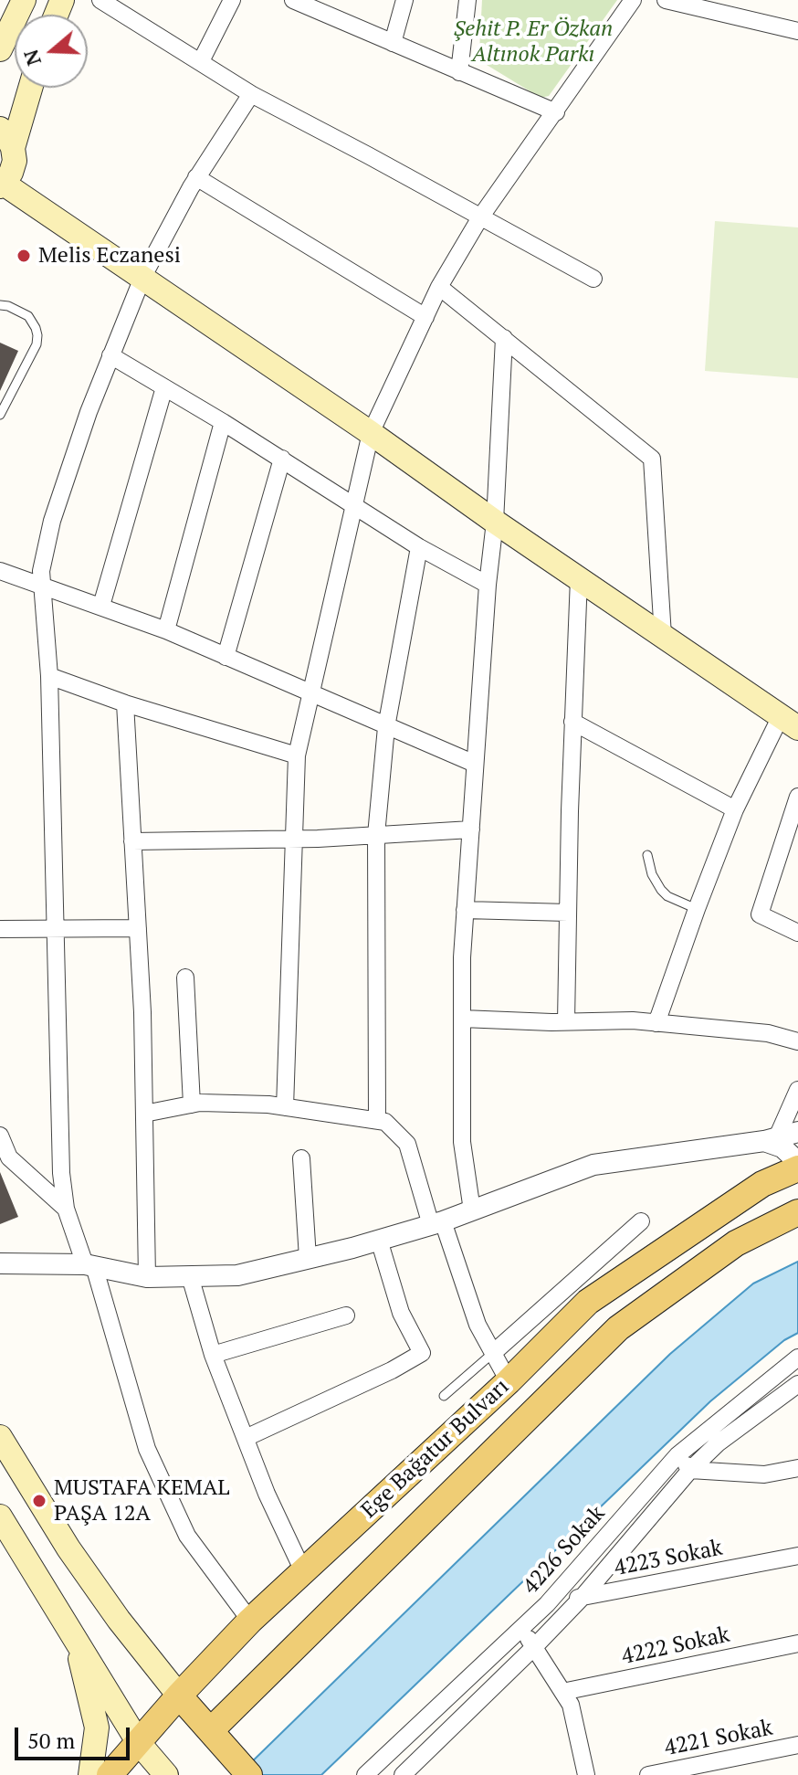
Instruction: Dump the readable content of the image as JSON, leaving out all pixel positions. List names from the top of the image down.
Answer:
{
  "streets": {
    "main road": ["Ege Bağatur Bulvarı"],
    "street": [
      "4226 Sokak",
      "4223 Sokak",
      "4222 Sokak",
      "4221 Sokak"
    ]
  },
  "crossings": [
    ["4226 Sokak", "4223 Sokak"]
  ],
  "parks": ["Şehit P. Er Özkan Altınok Parkı"],
  "places": ["Melis Eczanesi", "MUSTAFA KEMAL PAŞA 12A"],
  "scale_bar": "50 m",
  "north": "left"
}
